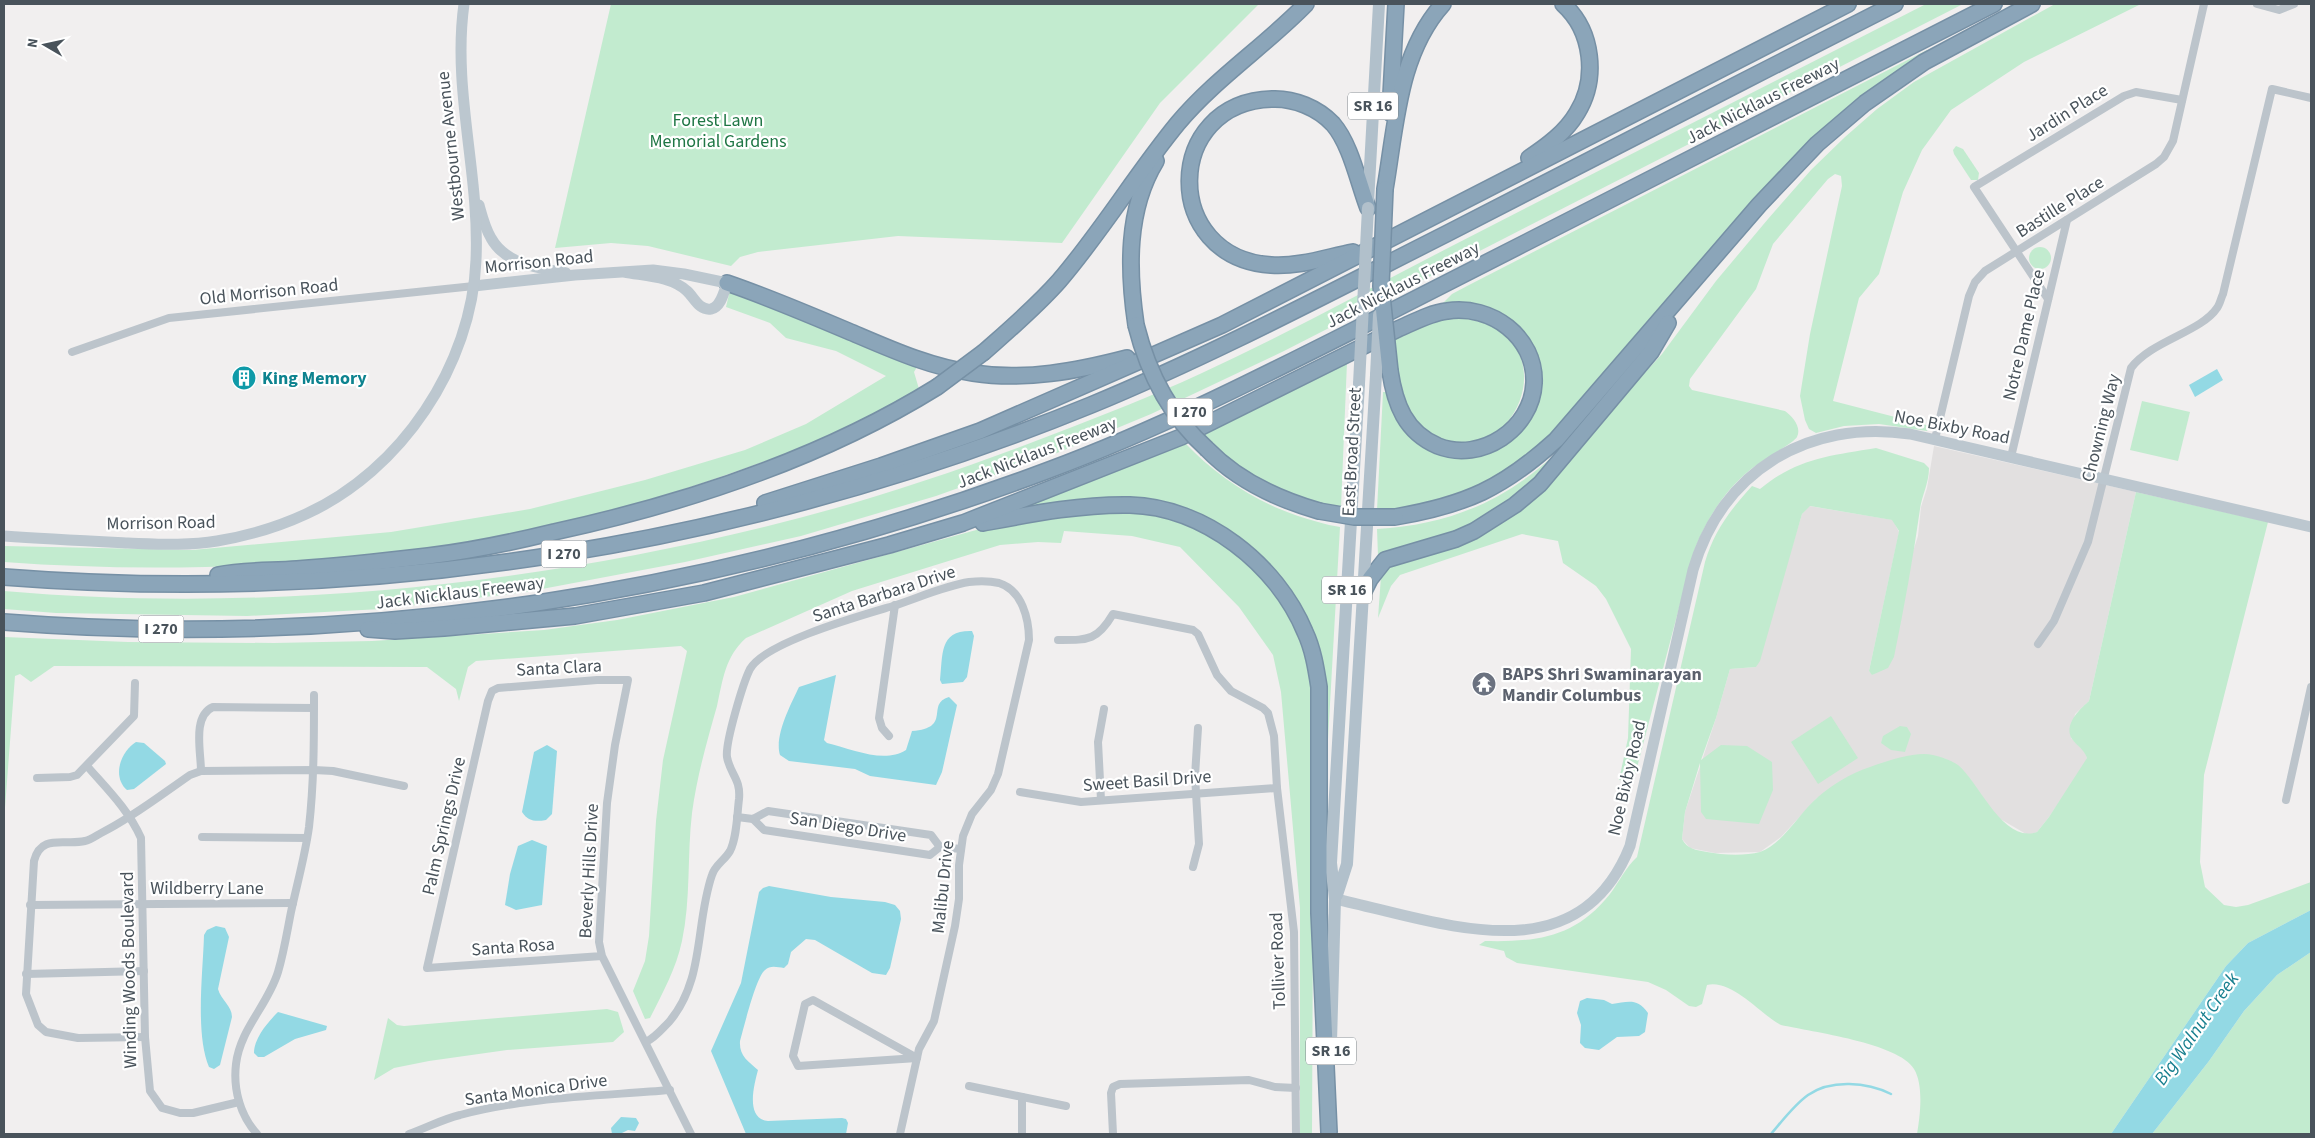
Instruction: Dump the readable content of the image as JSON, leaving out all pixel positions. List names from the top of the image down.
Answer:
{
  "streets": {
    "highway": ["Jack Nicklaus Freeway", "SR 16", "I 270"],
    "main road": ["East Broad Street"],
    "street": [
      "Jardin Place",
      "Westbourne Avenue",
      "Bastille Place",
      "Morrison Road",
      "Old Morrison Road",
      "Notre Dame Place",
      "Noe Bixby Road",
      "Chowning Way",
      "Santa Barbara Drive",
      "Santa Clara",
      "Sweet Basil Drive",
      "Palm Springs Drive",
      "San Diego Drive",
      "Beverly Hills Drive",
      "Malibu Drive",
      "Wildberry Lane",
      "Santa Rosa",
      "Tolliver Road",
      "Winding Woods Boulevard",
      "Santa Monica Drive"
    ]
  },
  "crossings": [
    ["SR 16", "East Broad Street"],
    ["Jardin Place", "Bastille Place"],
    ["Westbourne Avenue", "Morrison Road"],
    ["Westbourne Avenue", "Old Morrison Road"],
    ["Bastille Place", "Notre Dame Place"],
    ["Bastille Place", "Noe Bixby Road"],
    ["Morrison Road", "Old Morrison Road"],
    ["Notre Dame Place", "Noe Bixby Road"],
    ["Noe Bixby Road", "Chowning Way"],
    ["Noe Bixby Road", "East Broad Street"],
    ["Santa Barbara Drive", "San Diego Drive"],
    ["Santa Barbara Drive", "Malibu Drive"],
    ["Santa Clara", "Palm Springs Drive"],
    ["Santa Clara", "Beverly Hills Drive"],
    ["Sweet Basil Drive", "Tolliver Road"],
    ["Palm Springs Drive", "Santa Rosa"],
    ["San Diego Drive", "Malibu Drive"],
    ["Beverly Hills Drive", "Santa Rosa"],
    ["Beverly Hills Drive", "Santa Monica Drive"],
    ["Wildberry Lane", "Winding Woods Boulevard"]
  ],
  "water": ["Big Walnut Creek"],
  "parks": ["Forest Lawn Memorial Gardens"],
  "places": {
    "building": ["King Memory"],
    "temple": ["BAPS Shri Swaminarayan Mandir Columbus"]
  },
  "north": "left"
}
